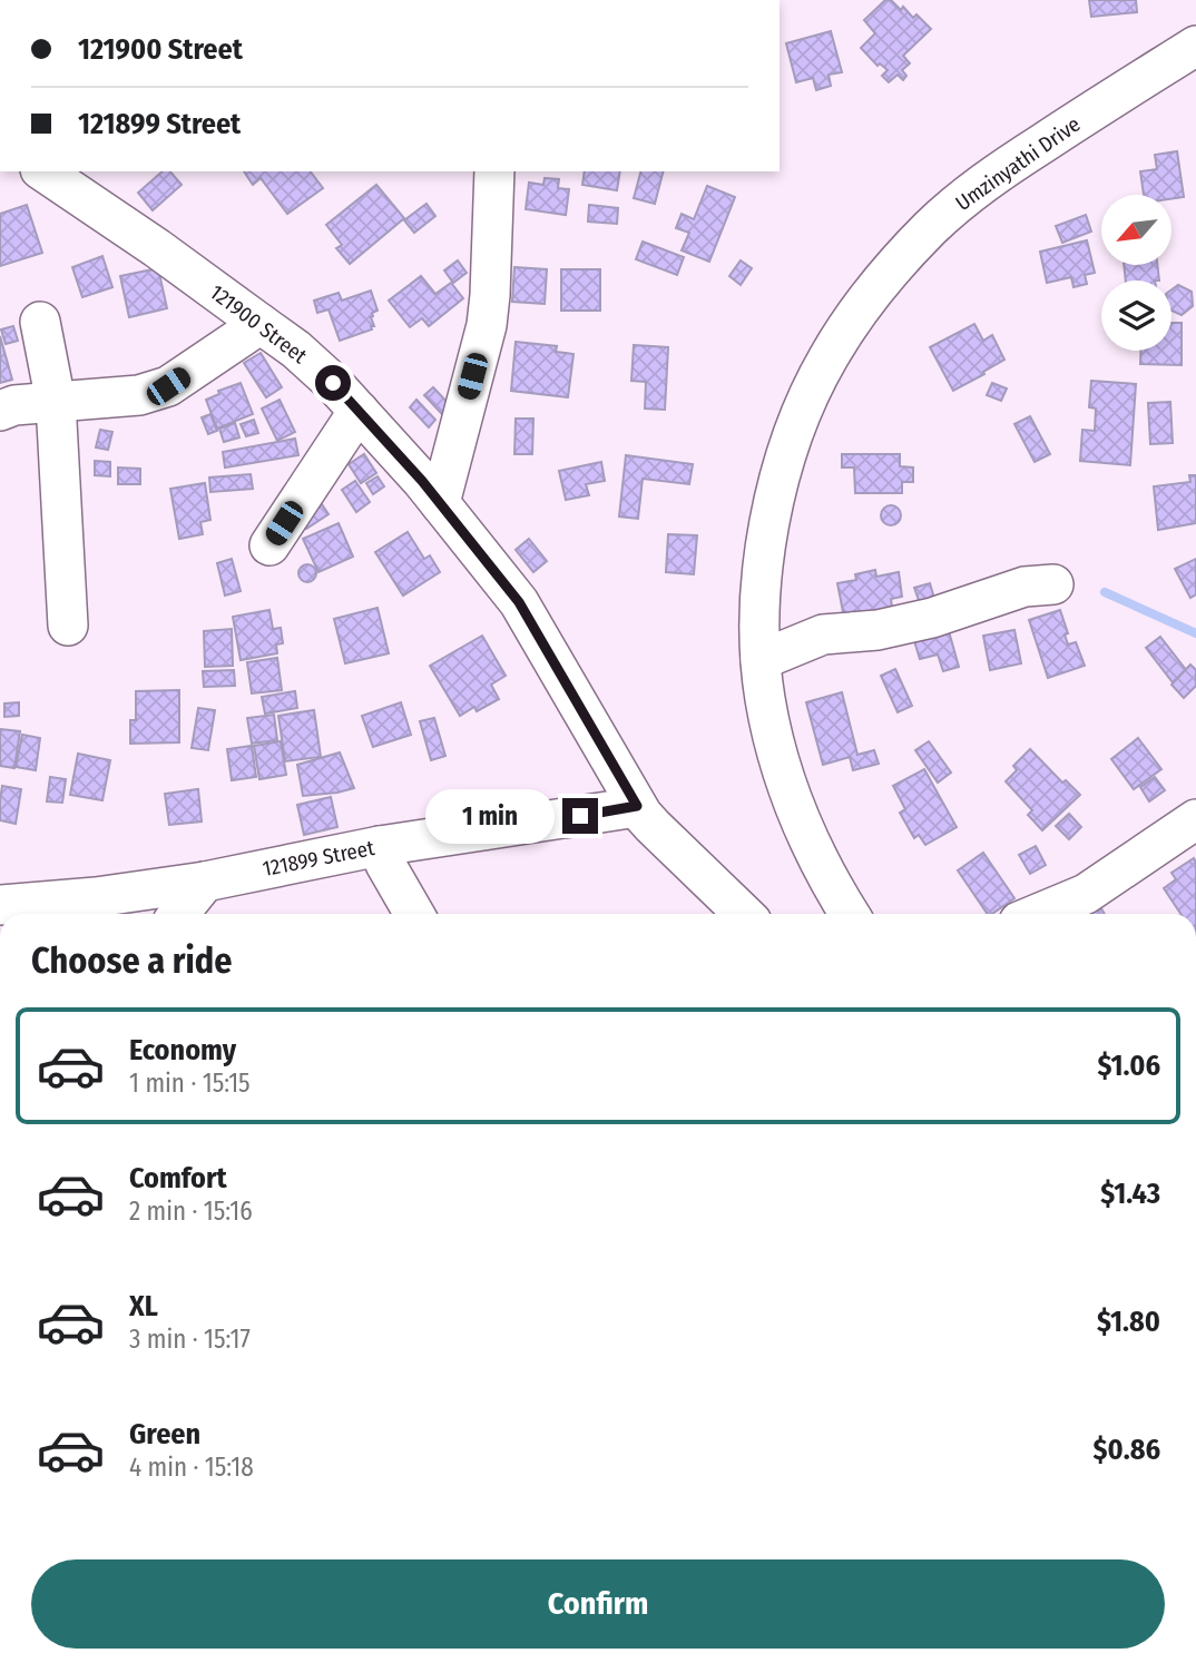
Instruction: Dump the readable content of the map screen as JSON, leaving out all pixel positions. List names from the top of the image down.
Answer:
{
  "streets": {
    "street": ["Umzinyathi Drive", "121900 Street", "121899 Street"]
  },
  "crossings": [
    ["121900 Street", "121899 Street"]
  ],
  "north": "bottom left",
  "page": {
    "banner": ["121900 Street", "121899 Street"],
    "bubble": "1 min",
    "heading": "Choose a ride",
    "list": [
      {
        "name": "Economy",
        "note": "1 min · 15:15",
        "value": "$1.06"
      },
      {
        "name": "Comfort",
        "note": "2 min · 15:16",
        "value": "$1.43"
      },
      {
        "name": "XL",
        "note": "3 min · 15:17",
        "value": "$1.80"
      },
      {
        "name": "Green",
        "note": "4 min · 15:18",
        "value": "$0.86"
      }
    ],
    "buttons": "Confirm"
  }
}
